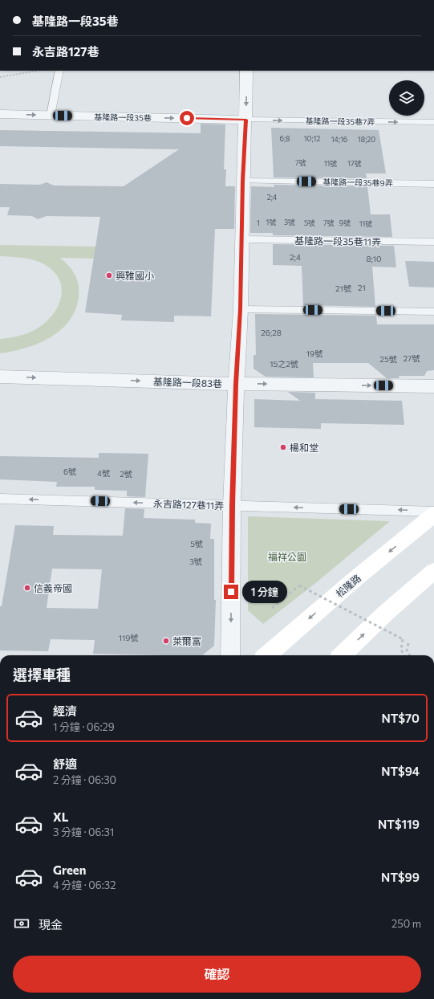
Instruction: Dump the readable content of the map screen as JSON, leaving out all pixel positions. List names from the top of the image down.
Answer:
{
  "streets": {
    "street": ["基隆路一段35巷", "基隆路一段83巷", "松隆路"],
    "lane": [
      "基隆路一段35巷7弄",
      "基隆路一段35巷9弄",
      "基隆路一段35巷11弄",
      "永吉路127巷11弄"
    ]
  },
  "crossings": [
    ["基隆路一段35巷", "基隆路一段35巷7弄"]
  ],
  "one_way": [
    "基隆路一段35巷",
    "基隆路一段35巷7弄",
    "基隆路一段83巷",
    "永吉路127巷11弄"
  ],
  "parks": ["福祥公園"],
  "places": [
    "興雅國小",
    "楊和堂",
    "信義帝國",
    "萊爾富"
  ],
  "house_numbers": [
    "6;8",
    "10;12",
    "14;16",
    "18;20",
    "7號",
    "11號",
    "17號",
    "2;4",
    "1號",
    "3號",
    "1",
    "5號",
    "7號",
    "9號",
    "11號",
    "2;4",
    "8;10",
    "21",
    "21號",
    "26;28",
    "19號",
    "27號",
    "25號",
    "15之2號",
    "6號",
    "4號",
    "2號",
    "5號",
    "3號",
    "119號"
  ],
  "page": {
    "banner": ["基隆路一段35巷", "永吉路127巷"],
    "bubble": "1 分鐘",
    "heading": "選擇車種",
    "list": [
      {
        "name": "經濟",
        "note": "1 分鐘 · 06:29",
        "value": "NT$70"
      },
      {
        "name": "舒適",
        "note": "2 分鐘 · 06:30",
        "value": "NT$94"
      },
      {
        "name": "XL",
        "note": "3 分鐘 · 06:31",
        "value": "NT$119"
      },
      {
        "name": "Green",
        "note": "4 分鐘 · 06:32",
        "value": "NT$99"
      }
    ],
    "pay": ["現金", "250 m"],
    "buttons": "確認"
  }
}
